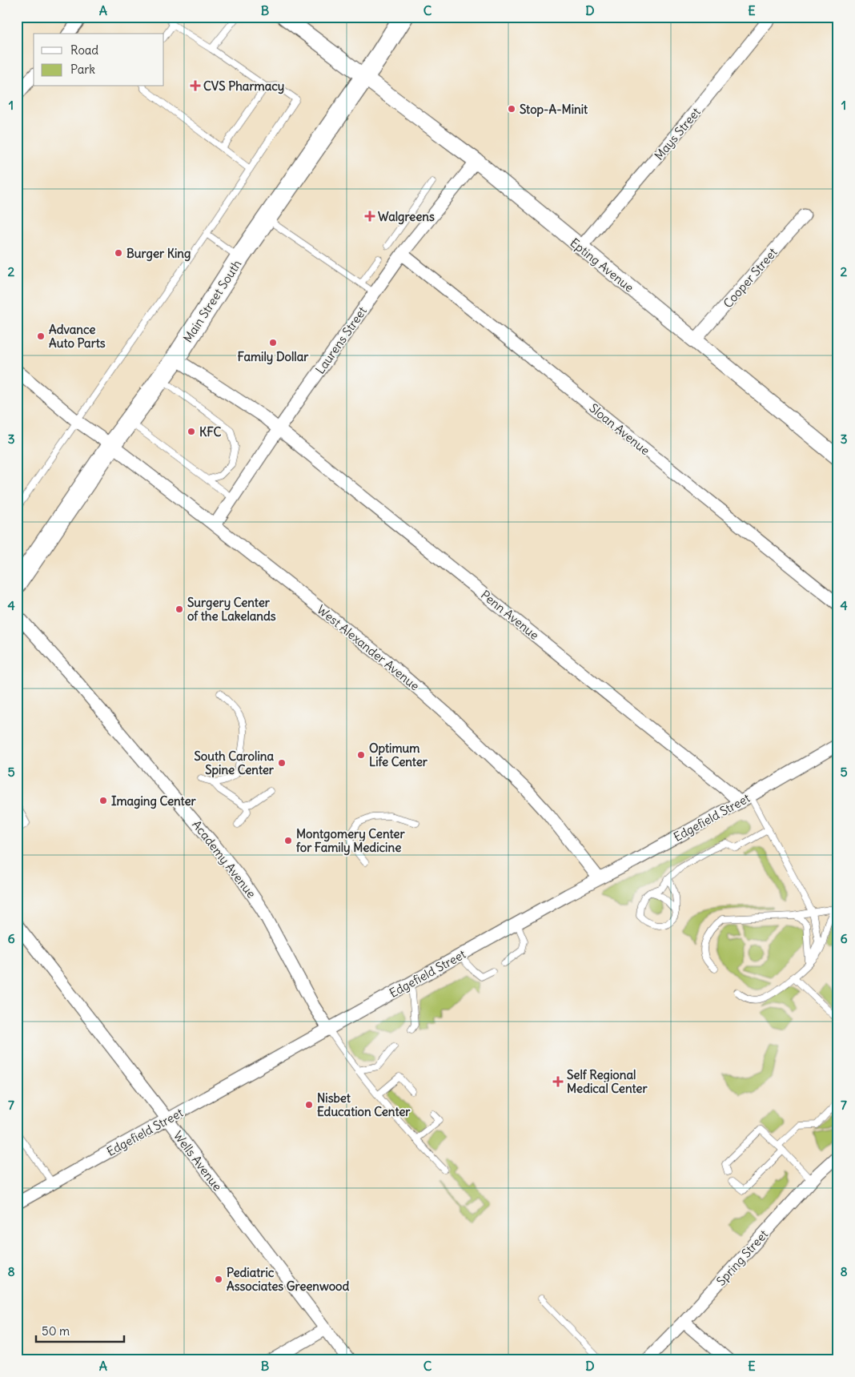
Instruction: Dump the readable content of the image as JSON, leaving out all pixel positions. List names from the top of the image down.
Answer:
{
  "streets": {
    "main road": ["Main Street South"],
    "street": [
      "Mays Street",
      "Epting Avenue",
      "Cooper Street",
      "Laurens Street",
      "Sloan Avenue",
      "Penn Avenue",
      "West Alexander Avenue",
      "Edgefield Street",
      "Academy Avenue",
      "Wells Avenue",
      "Spring Street"
    ]
  },
  "crossings": [
    ["Mays Street", "Epting Avenue"],
    ["Epting Avenue", "Cooper Street"],
    ["Epting Avenue", "Main Street South"],
    ["Epting Avenue", "Laurens Street"],
    ["Main Street South", "Penn Avenue"],
    ["Main Street South", "West Alexander Avenue"],
    ["Laurens Street", "Sloan Avenue"],
    ["Laurens Street", "Penn Avenue"],
    ["Laurens Street", "West Alexander Avenue"],
    ["Penn Avenue", "Edgefield Street"],
    ["West Alexander Avenue", "Edgefield Street"],
    ["Edgefield Street", "Academy Avenue"],
    ["Edgefield Street", "Wells Avenue"]
  ],
  "places": {
    "health": ["CVS Pharmacy", "Walgreens", "Self Regional Medical Center"],
    "other": [
      "Stop-A-Minit",
      "Burger King",
      "Advance Auto Parts",
      "Family Dollar",
      "KFC",
      "Surgery Center of the Lakelands",
      "Optimum Life Center",
      "South Carolina Spine Center",
      "Imaging Center",
      "Montgomery Center for Family Medicine",
      "Nisbet Education Center",
      "Pediatric Associates Greenwood"
    ]
  },
  "legend": ["Road", "Park"],
  "scale_bar": "50 m",
  "grid": {
    "columns": [
      "A",
      "B",
      "C",
      "D",
      "E"
    ],
    "rows": [
      "1",
      "2",
      "3",
      "4",
      "5",
      "6",
      "7",
      "8"
    ]
  }
}
